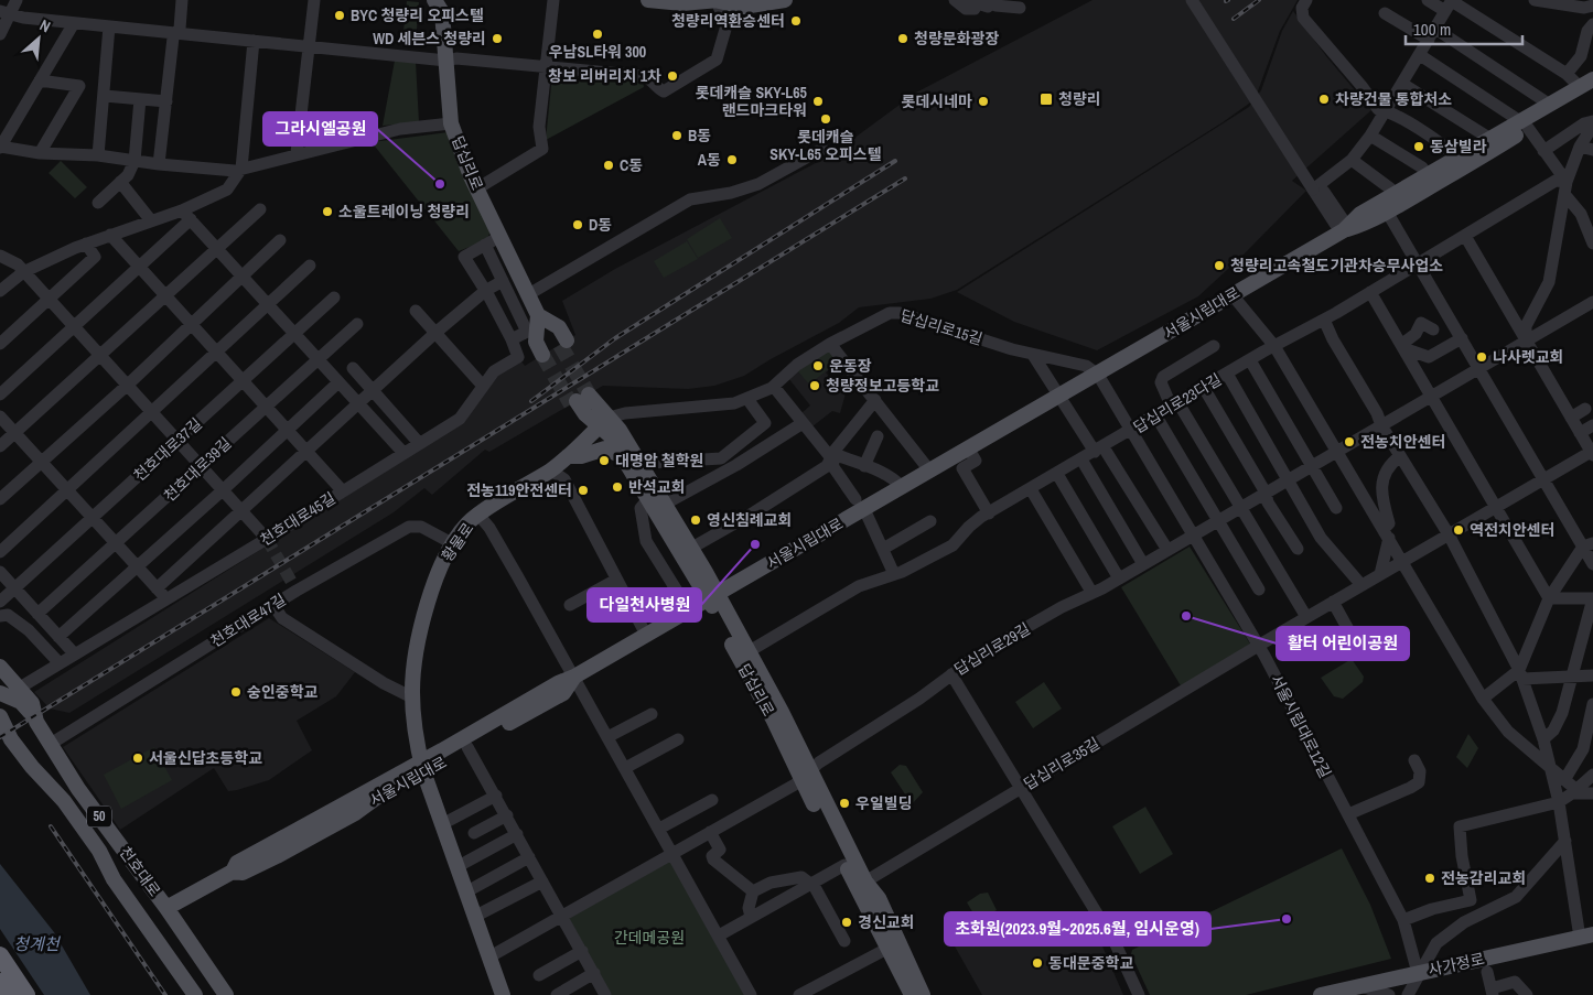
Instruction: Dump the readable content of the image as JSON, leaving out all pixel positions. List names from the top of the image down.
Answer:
{
  "streets": {
    "main road": [
      "답십리로",
      "서울시립대로",
      "황물로",
      "50",
      "천호대로",
      "사가정로"
    ],
    "street": [
      "답십리로15길",
      "답십리로23다길",
      "천호대로37길",
      "천호대로39길",
      "천호대로45길",
      "천호대로47길",
      "답십리로29길",
      "서울시립대로12길",
      "답십리로35길"
    ]
  },
  "crossings": [
    ["답십리로", "서울시립대로"],
    ["답십리로", "답십리로15길"],
    ["답십리로", "답십리로23다길"],
    ["답십리로", "황물로"],
    ["답십리로", "답십리로29길"],
    ["답십리로", "답십리로35길"],
    ["서울시립대로", "답십리로15길"],
    ["서울시립대로", "황물로"],
    ["서울시립대로", "서울시립대로12길"],
    ["서울시립대로", "천호대로"],
    ["답십리로15길", "황물로"],
    ["답십리로15길", "서울시립대로12길"],
    ["답십리로23다길", "서울시립대로12길"],
    ["천호대로45길", "천호대로"],
    ["황물로", "천호대로47길"],
    ["황물로", "답십리로29길"],
    ["천호대로47길", "천호대로"],
    ["답십리로29길", "서울시립대로12길"],
    ["서울시립대로12길", "답십리로35길"],
    ["서울시립대로12길", "사가정로"]
  ],
  "water": ["청계천"],
  "parks": ["간데메공원"],
  "places": {
    "other": [
      "BYC 청량리 오피스텔",
      "청량리역환승센터",
      "우남SL타워 300",
      "WD 세븐스 청량리",
      "청량문화광장",
      "창보 리버리치 1차",
      "차량건물 통합처소",
      "롯데캐슬 SKY-L65 랜드마크타워",
      "롯데시네마",
      "롯데캐슬 SKY-L65 오피스텔",
      "B동",
      "동삼빌라",
      "A동",
      "C동",
      "그라시엘공원",
      "소울트레이닝 청량리",
      "D동",
      "청량리고속철도기관차승무사업소",
      "나사렛교회",
      "운동장",
      "청량정보고등학교",
      "전농치안센터",
      "대명암 철학원",
      "반석교회",
      "전농119안전센터",
      "영신침례교회",
      "역전치안센터",
      "다일천사병원",
      "활터 어린이공원",
      "숭인중학교",
      "서울신답초등학교",
      "우일빌딩",
      "전농감리교회",
      "초화원(2023.9월~2025.6월, 임시운영)",
      "경신교회",
      "동대문중학교"
    ],
    "transit": ["청량리"]
  },
  "scale_bar": "100 m",
  "north": "top right"
}
